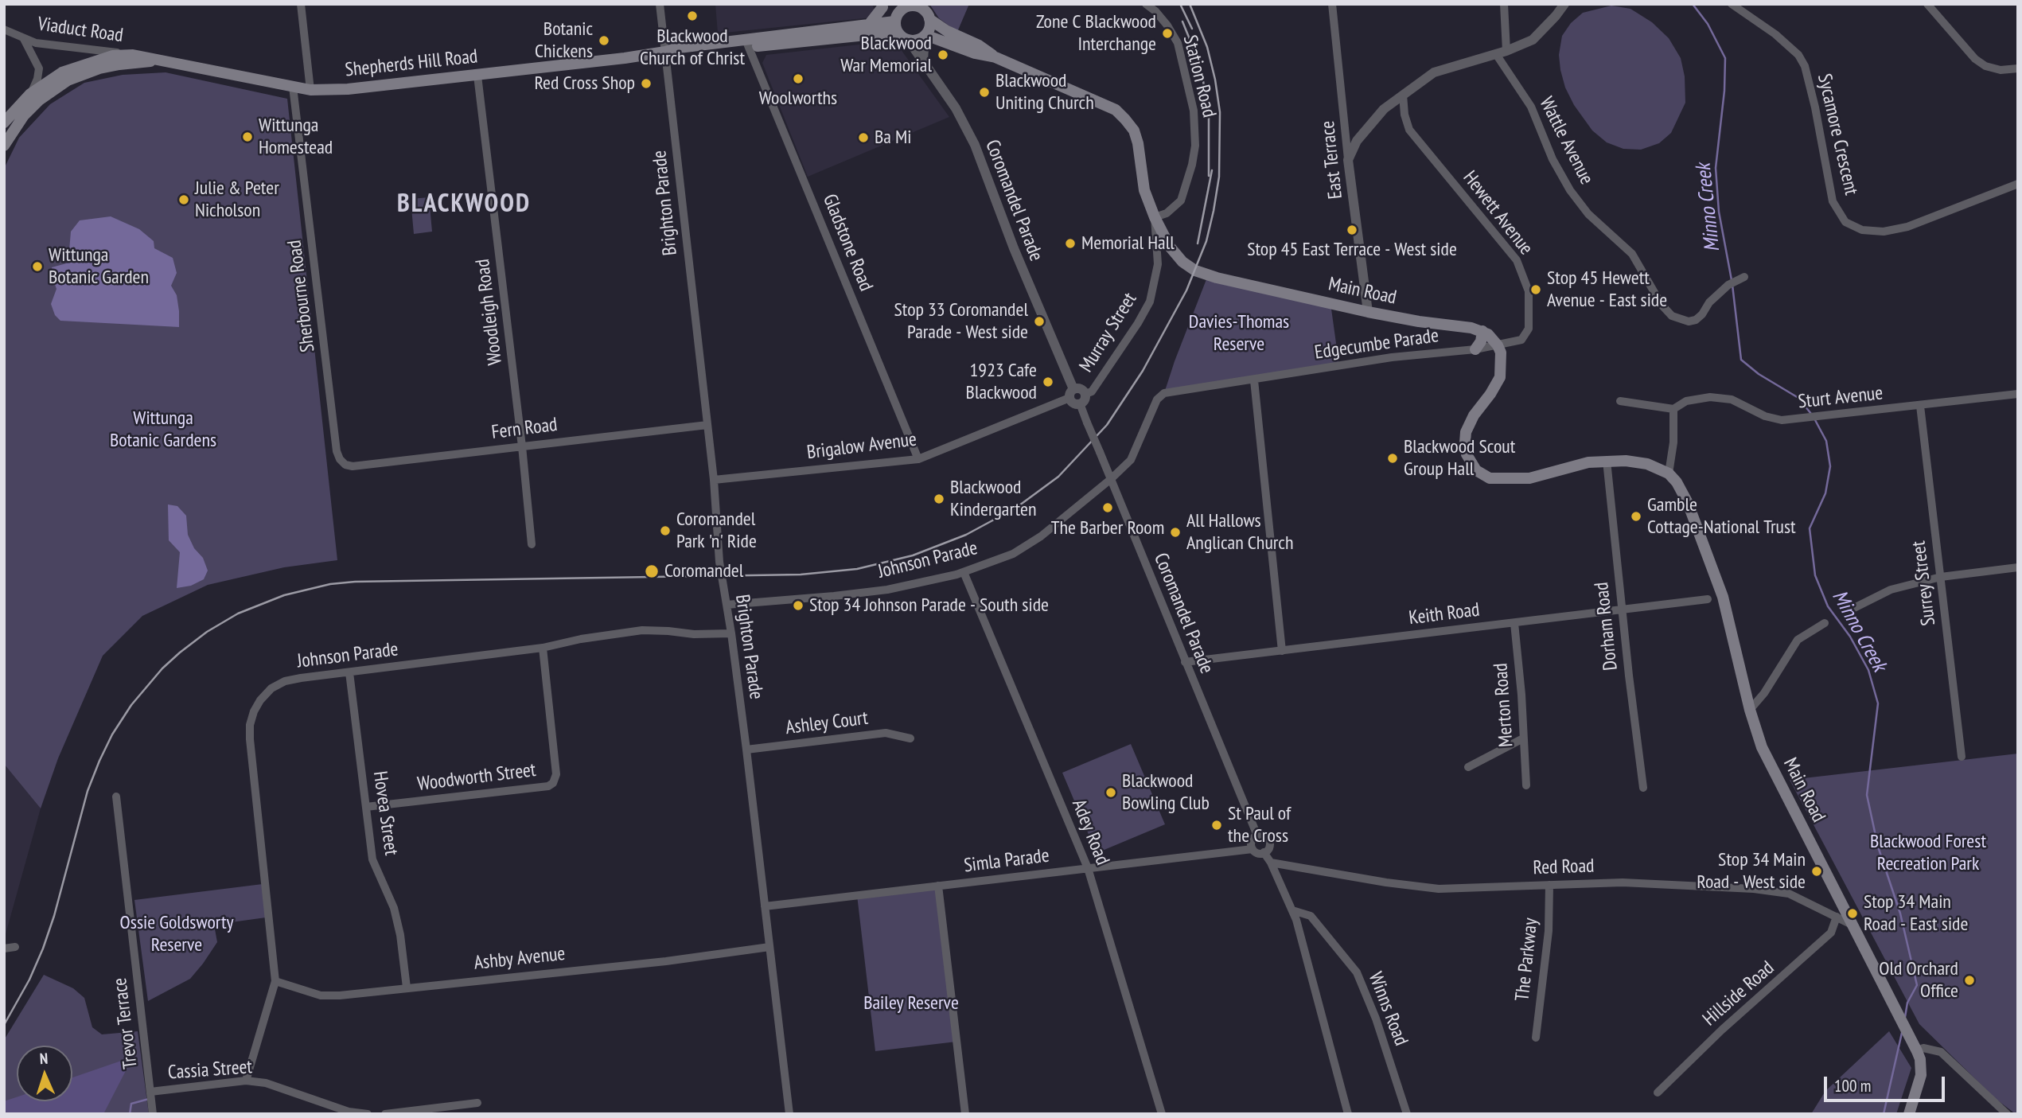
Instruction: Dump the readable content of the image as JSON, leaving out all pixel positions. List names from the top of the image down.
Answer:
{
  "streets": {
    "main road": ["Shepherds Hill Road", "Main Road"],
    "street": [
      "Viaduct Road",
      "Station Road",
      "Sycamore Crescent",
      "Wattle Avenue",
      "East Terrace",
      "Coromandel Parade",
      "Brighton Parade",
      "Hewett Avenue",
      "Gladstone Road",
      "Sherbourne Road",
      "Woodleigh Road",
      "Murray Street",
      "Edgecumbe Parade",
      "Sturt Avenue",
      "Fern Road",
      "Brigalow Avenue",
      "Johnson Parade",
      "Surrey Street",
      "Keith Road",
      "Dorham Road",
      "Merton Road",
      "Ashley Court",
      "Woodworth Street",
      "Hovea Street",
      "Adey Road",
      "Simla Parade",
      "Red Road",
      "Ashby Avenue",
      "The Parkway",
      "Hillside Road",
      "Winns Road",
      "Trevor Terrace",
      "Cassia Street"
    ]
  },
  "crossings": [
    ["Viaduct Road", "Shepherds Hill Road"],
    ["Shepherds Hill Road", "Coromandel Parade"],
    ["Shepherds Hill Road", "Brighton Parade"],
    ["Shepherds Hill Road", "Gladstone Road"],
    ["Shepherds Hill Road", "Main Road"],
    ["Shepherds Hill Road", "Sherbourne Road"],
    ["Shepherds Hill Road", "Woodleigh Road"],
    ["Station Road", "Main Road"],
    ["Station Road", "Murray Street"],
    ["East Terrace", "Main Road"],
    ["Coromandel Parade", "Main Road"],
    ["Coromandel Parade", "Murray Street"],
    ["Coromandel Parade", "Edgecumbe Parade"],
    ["Coromandel Parade", "Brigalow Avenue"],
    ["Coromandel Parade", "Johnson Parade"],
    ["Coromandel Parade", "Keith Road"],
    ["Coromandel Parade", "Simla Parade"],
    ["Brighton Parade", "Fern Road"],
    ["Brighton Parade", "Brigalow Avenue"],
    ["Brighton Parade", "Johnson Parade"],
    ["Brighton Parade", "Ashley Court"],
    ["Brighton Parade", "Simla Parade"],
    ["Brighton Parade", "Ashby Avenue"],
    ["Hewett Avenue", "Edgecumbe Parade"],
    ["Gladstone Road", "Brigalow Avenue"],
    ["Main Road", "Murray Street"],
    ["Main Road", "Red Road"],
    ["Sherbourne Road", "Fern Road"],
    ["Woodleigh Road", "Fern Road"],
    ["Murray Street", "Brigalow Avenue"],
    ["Edgecumbe Parade", "Johnson Parade"],
    ["Sturt Avenue", "Surrey Street"],
    ["Johnson Parade", "Woodworth Street"],
    ["Johnson Parade", "Hovea Street"],
    ["Johnson Parade", "Adey Road"],
    ["Johnson Parade", "Ashby Avenue"],
    ["Johnson Parade", "Cassia Street"],
    ["Keith Road", "Dorham Road"],
    ["Keith Road", "Merton Road"],
    ["Woodworth Street", "Hovea Street"],
    ["Hovea Street", "Ashby Avenue"],
    ["Adey Road", "Simla Parade"],
    ["Red Road", "The Parkway"],
    ["Red Road", "Hillside Road"],
    ["Trevor Terrace", "Cassia Street"]
  ],
  "districts": ["BLACKWOOD"],
  "water": ["Minno Creek"],
  "parks": [
    "Davies-Thomas Reserve",
    "Wittunga Botanic Gardens",
    "Blackwood Forest Recreation Park",
    "Ossie Goldsworty Reserve",
    "Bailey Reserve"
  ],
  "places": [
    "Blackwood Church of Christ",
    "Zone C Blackwood Interchange",
    "Botanic Chickens",
    "Blackwood War Memorial",
    "Woolworths",
    "Red Cross Shop",
    "Blackwood Uniting Church",
    "Wittunga Homestead",
    "Ba Mi",
    "Julie & Peter Nicholson",
    "Stop 45 East Terrace - West side",
    "Memorial Hall",
    "Wittunga Botanic Garden",
    "Stop 45 Hewett Avenue - East side",
    "Stop 33 Coromandel Parade - West side",
    "1923 Cafe Blackwood",
    "Blackwood Scout Group Hall",
    "Blackwood Kindergarten",
    "The Barber Room",
    "Gamble Cottage-National Trust",
    "Coromandel Park 'n' Ride",
    "All Hallows Anglican Church",
    "Coromandel",
    "Stop 34 Johnson Parade - South side",
    "Blackwood Bowling Club",
    "St Paul of the Cross",
    "Stop 34 Main Road - West side",
    "Stop 34 Main Road - East side",
    "Old Orchard Office"
  ],
  "scale_bar": "100 m",
  "north": "top"
}
